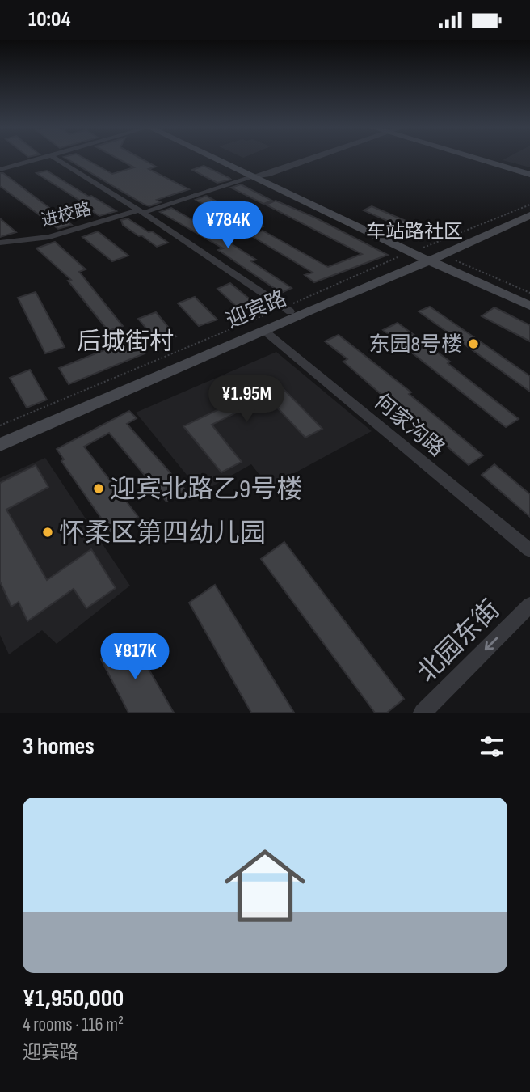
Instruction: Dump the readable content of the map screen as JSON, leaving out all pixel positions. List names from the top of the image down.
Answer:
{
  "streets": {
    "main road": ["迎宾路"],
    "street": ["进校路", "何家沟路", "北园东街"]
  },
  "crossings": [
    ["迎宾路", "何家沟路"]
  ],
  "one_way": ["北园东街"],
  "districts": ["车站路社区", "后城街村"],
  "places": ["东园8号楼", "迎宾北路乙9号楼", "怀柔区第四幼儿园"],
  "page": {
    "status": "10:04",
    "price": ["¥784K", "¥1.95M", "¥817K"],
    "heading": "3 homes",
    "list": [
      {
        "name": "¥1,950,000",
        "note": "4 rooms · 116 m² · 迎宾路"
      }
    ]
  }
}
